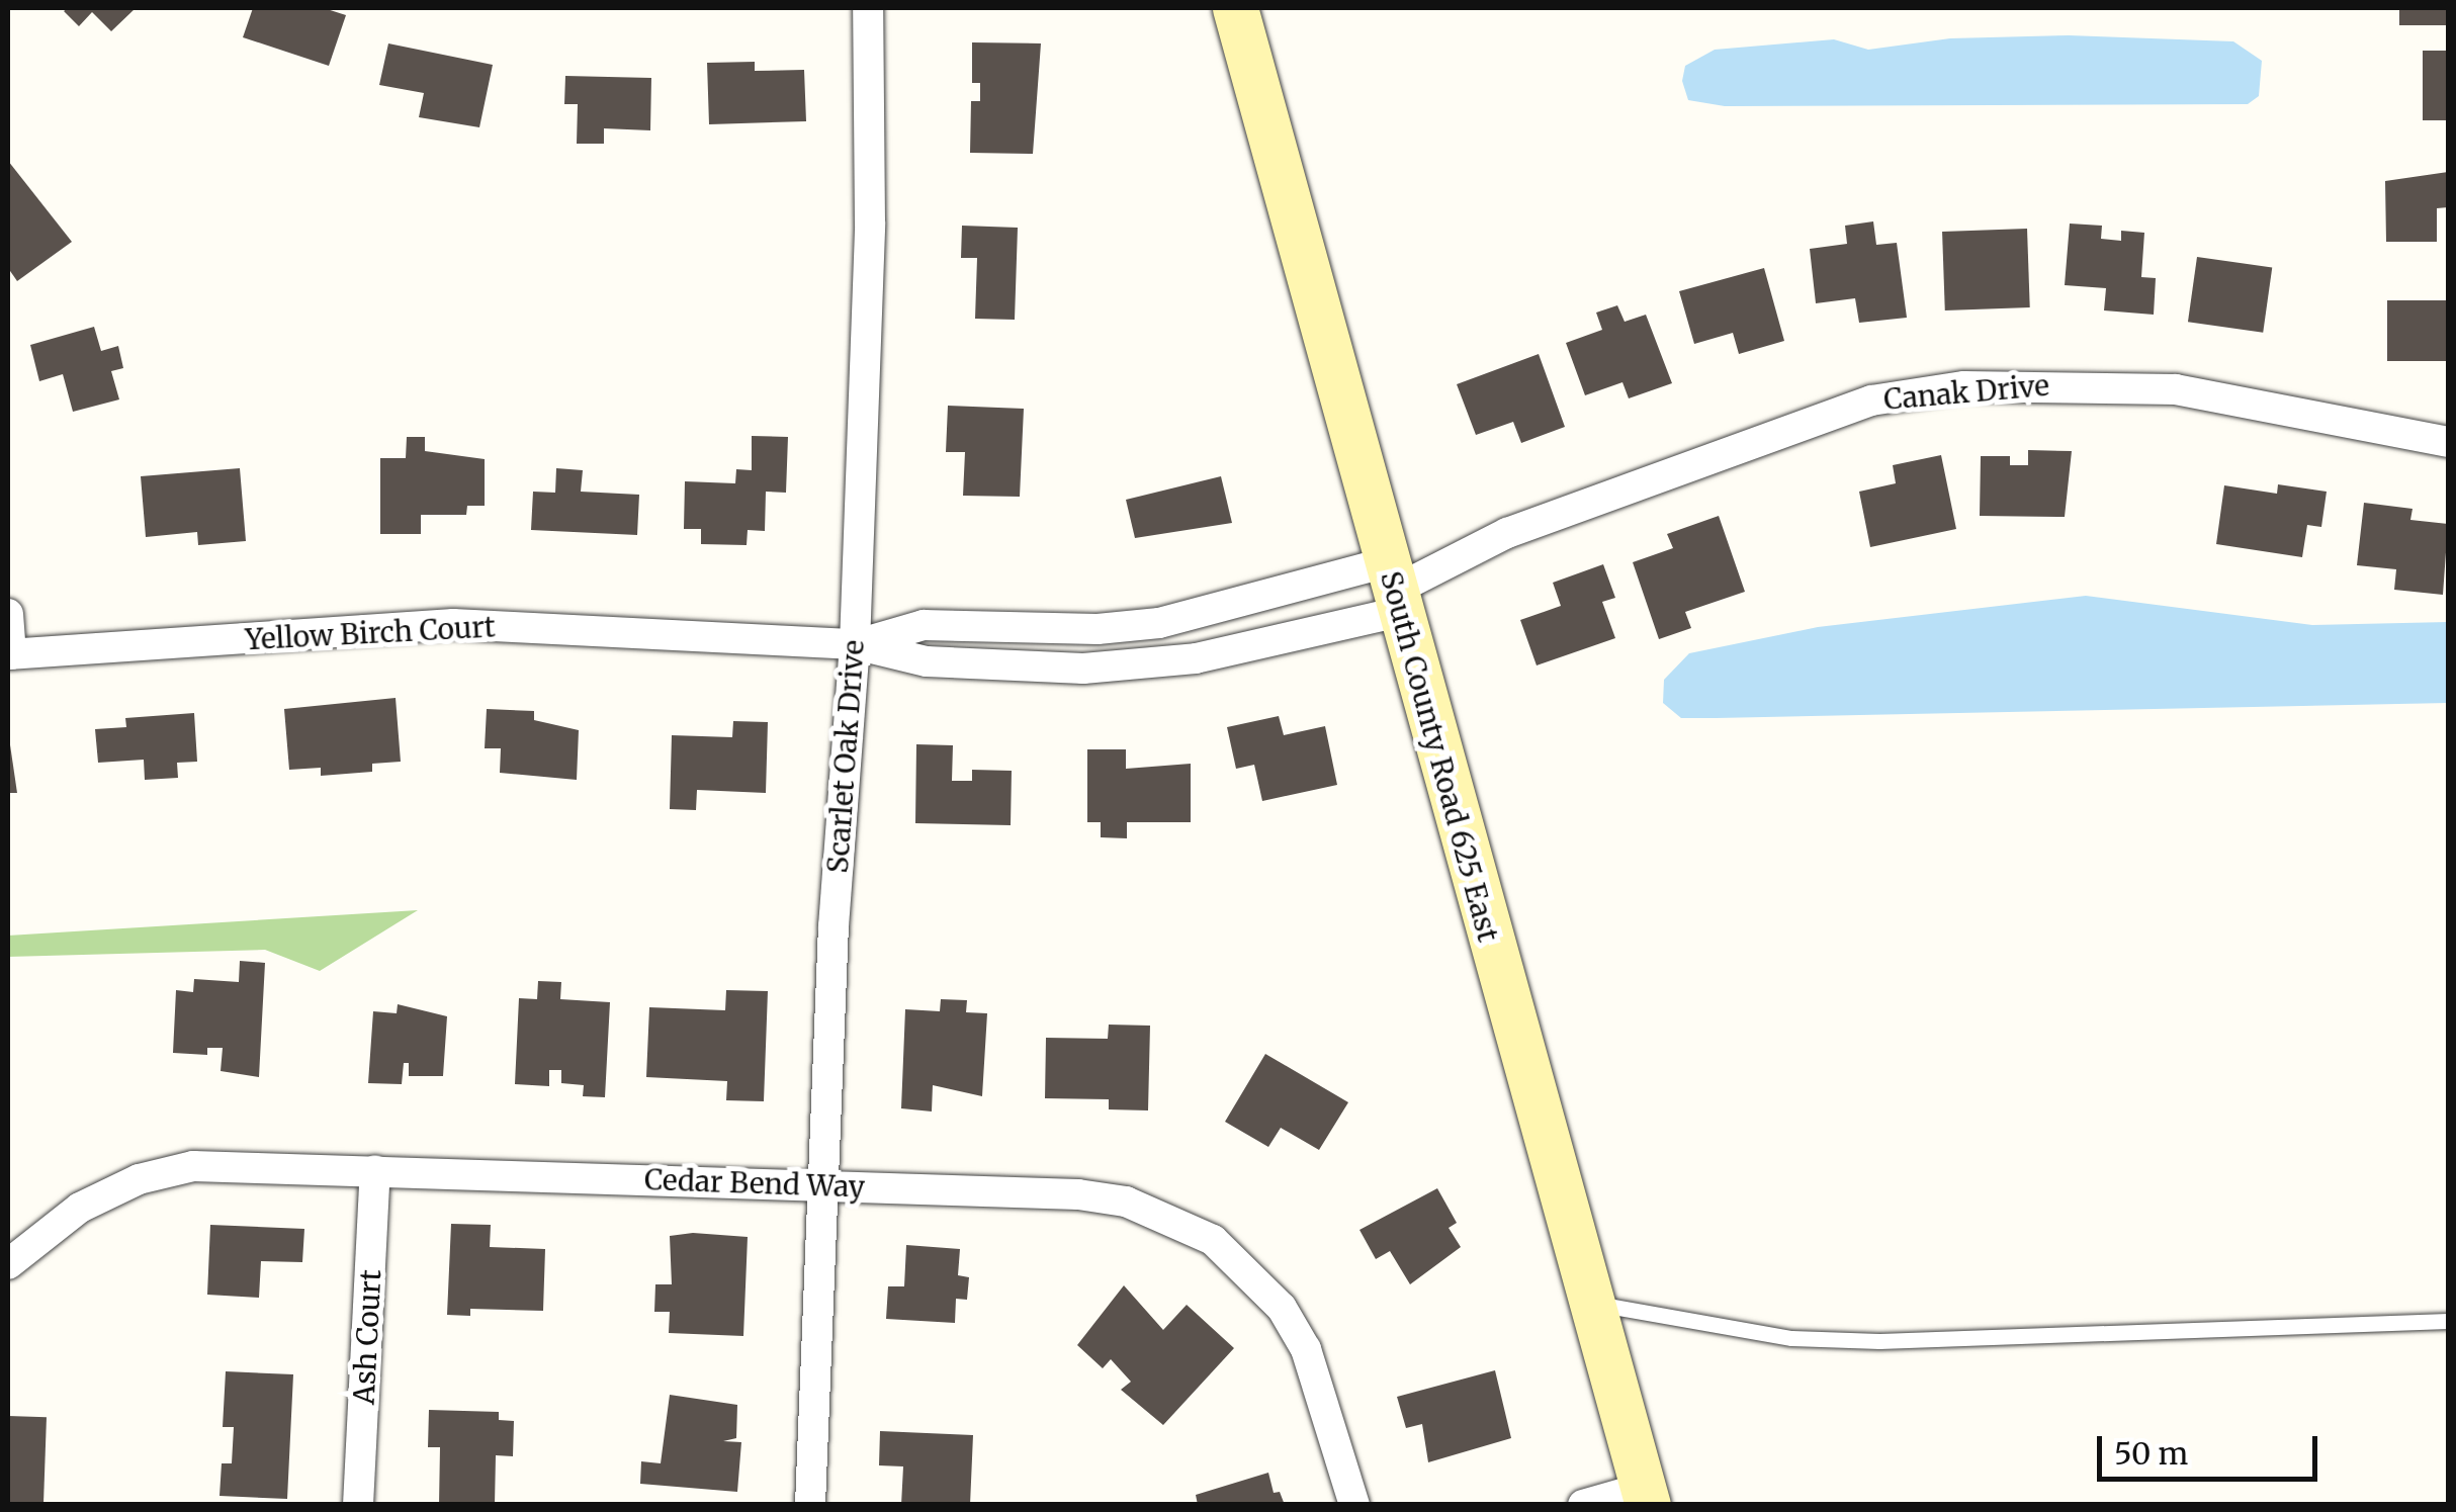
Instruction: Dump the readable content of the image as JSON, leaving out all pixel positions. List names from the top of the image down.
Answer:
{
  "streets": {
    "street": [
      "Canak Drive",
      "Yellow Birch Court",
      "Scarlet Oak Drive",
      "South County Road 625 East",
      "Cedar Bend Way",
      "Ash Court"
    ]
  },
  "crossings": [
    ["Canak Drive", "Yellow Birch Court"],
    ["Canak Drive", "South County Road 625 East"],
    ["Yellow Birch Court", "Scarlet Oak Drive"],
    ["Yellow Birch Court", "South County Road 625 East"],
    ["Scarlet Oak Drive", "Cedar Bend Way"],
    ["Cedar Bend Way", "Ash Court"]
  ],
  "scale_bar": "50 m"
}
